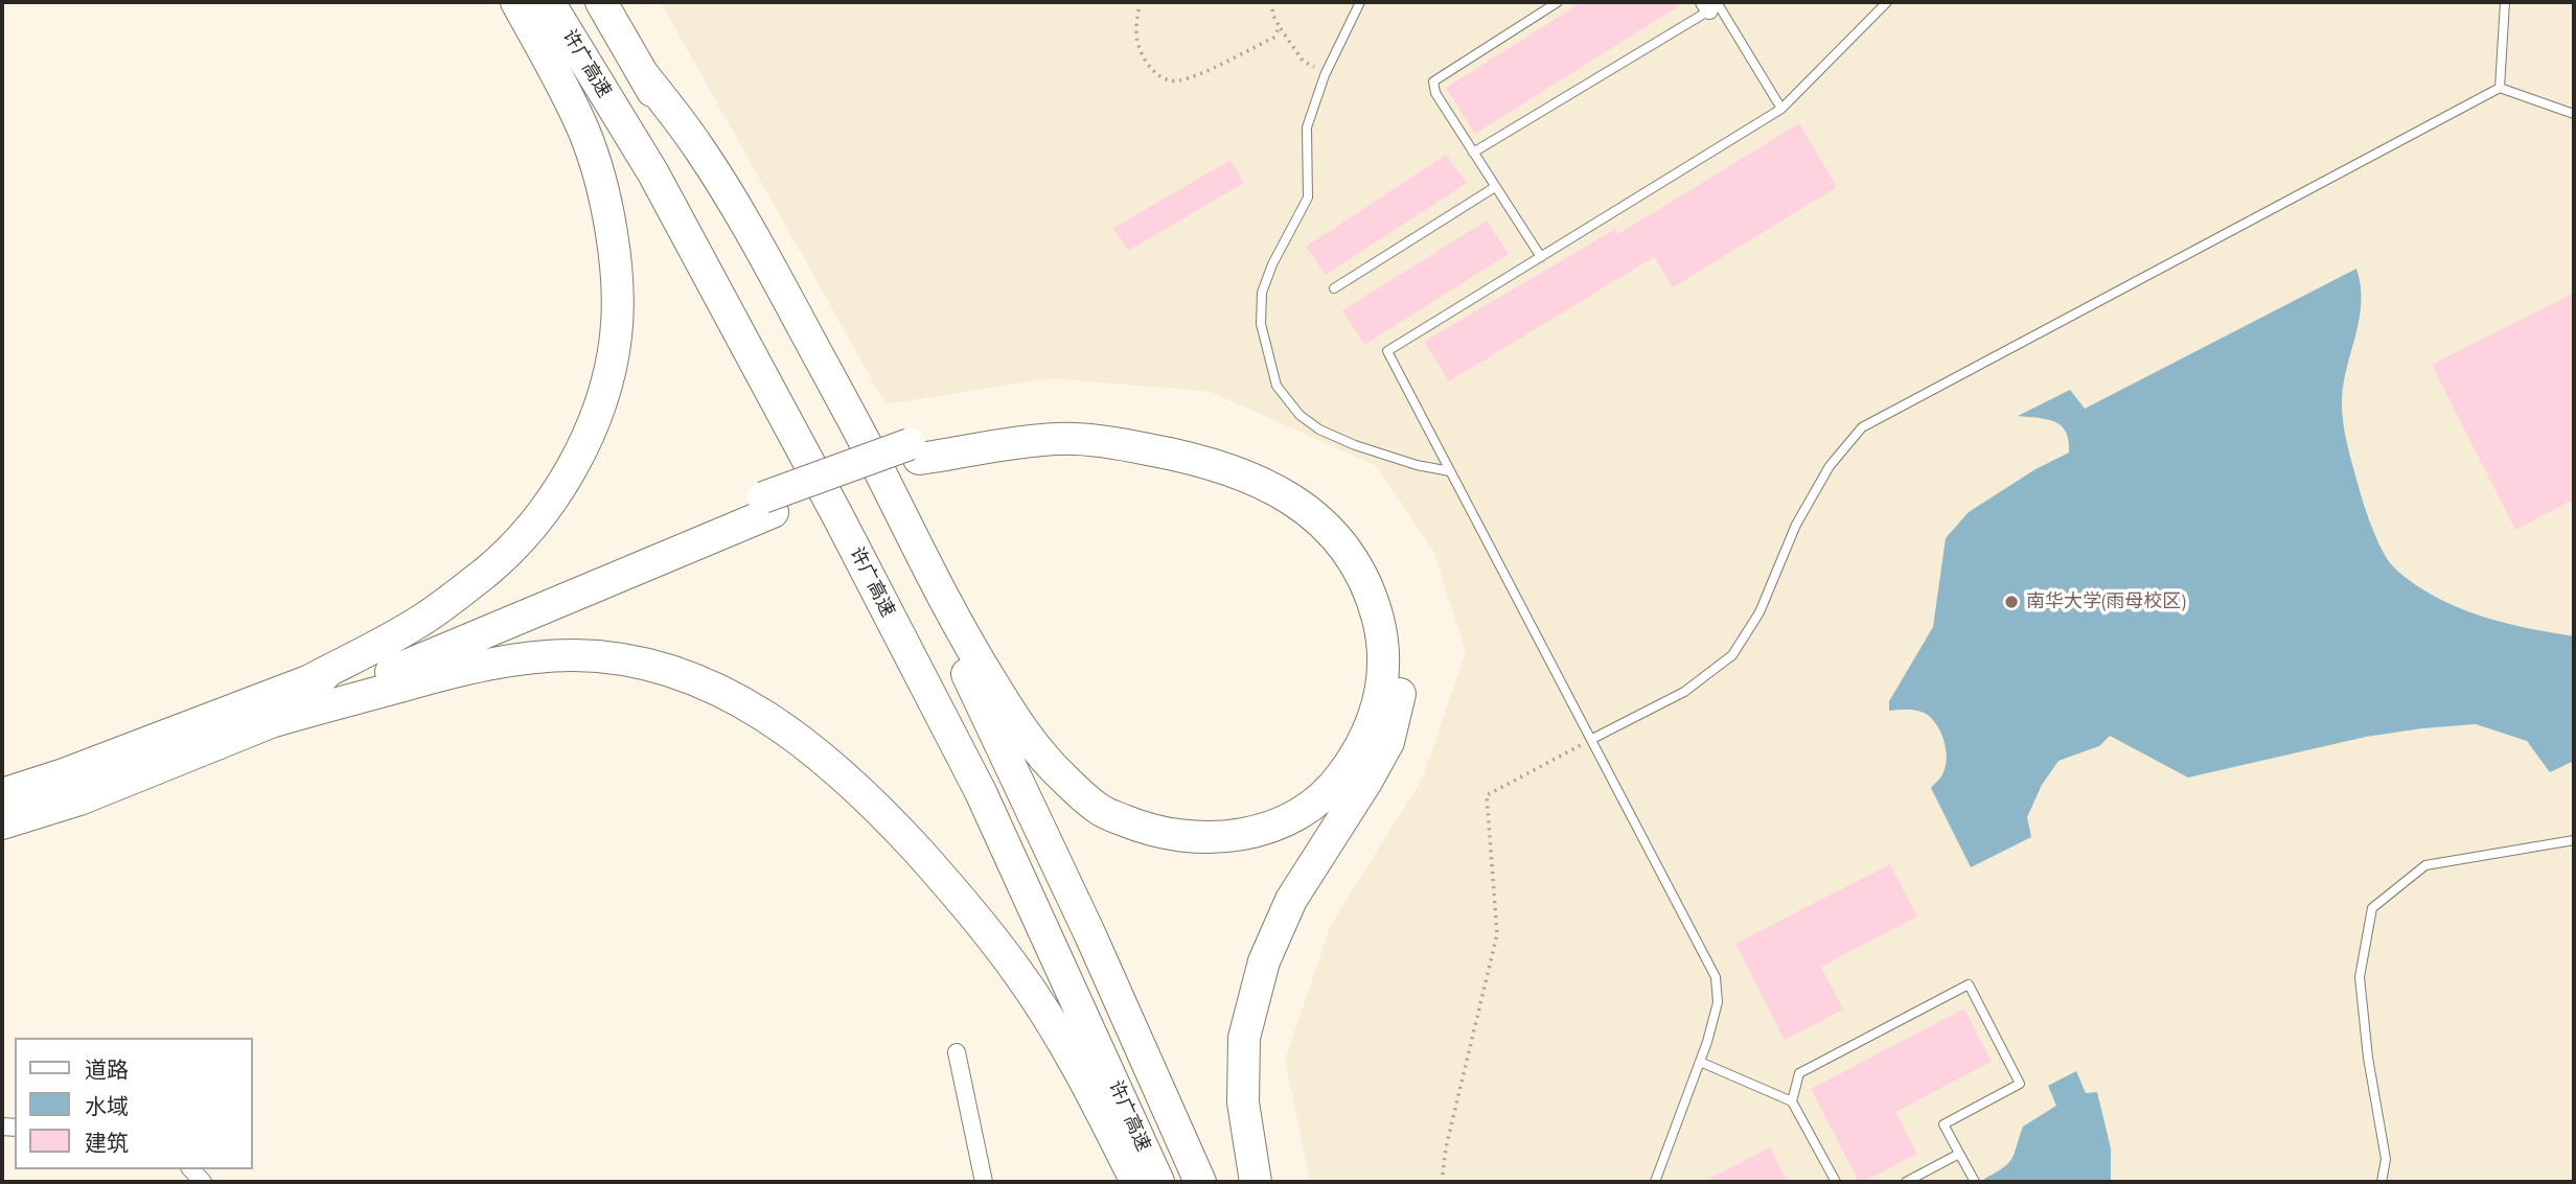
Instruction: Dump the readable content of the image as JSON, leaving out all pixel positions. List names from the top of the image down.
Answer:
{
  "streets": {
    "highway": ["许广高速"]
  },
  "places": ["南华大学(雨母校区)"],
  "legend": ["道路", "水域", "建筑"]
}
